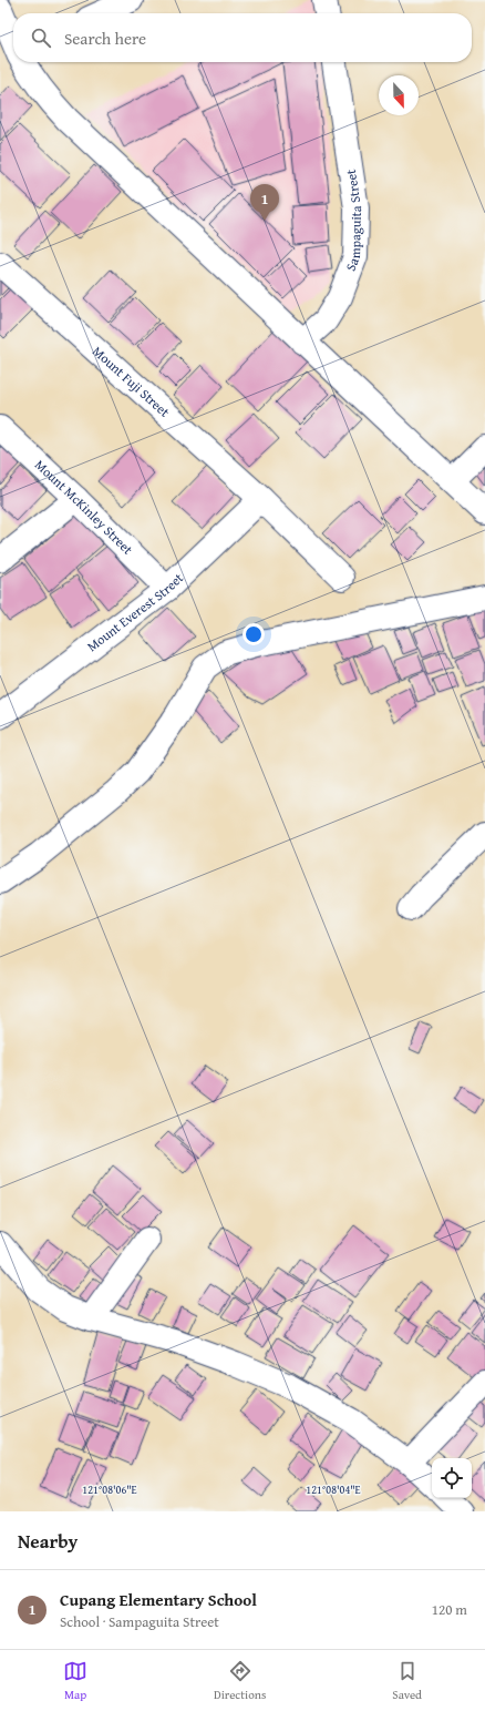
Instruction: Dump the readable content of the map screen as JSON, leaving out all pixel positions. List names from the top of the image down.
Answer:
{
  "streets": {
    "street": [
      "Sampaguita Street",
      "Mount Fuji Street",
      "Mount McKinley Street",
      "Mount Everest Street"
    ]
  },
  "crossings": [
    ["Mount Fuji Street", "Mount Everest Street"],
    ["Mount McKinley Street", "Mount Everest Street"]
  ],
  "north": "bottom",
  "page": {
    "search": "Search here",
    "pins": "1",
    "heading": "Nearby",
    "list": [
      {
        "mark": "1",
        "name": "Cupang Elementary School",
        "note": "School · Sampaguita Street",
        "value": "120 m"
      }
    ],
    "nav": ["Map", "Directions", "Saved"]
  },
  "coordinates": ["121°08'06\"E", "121°08'04\"E"]
}
